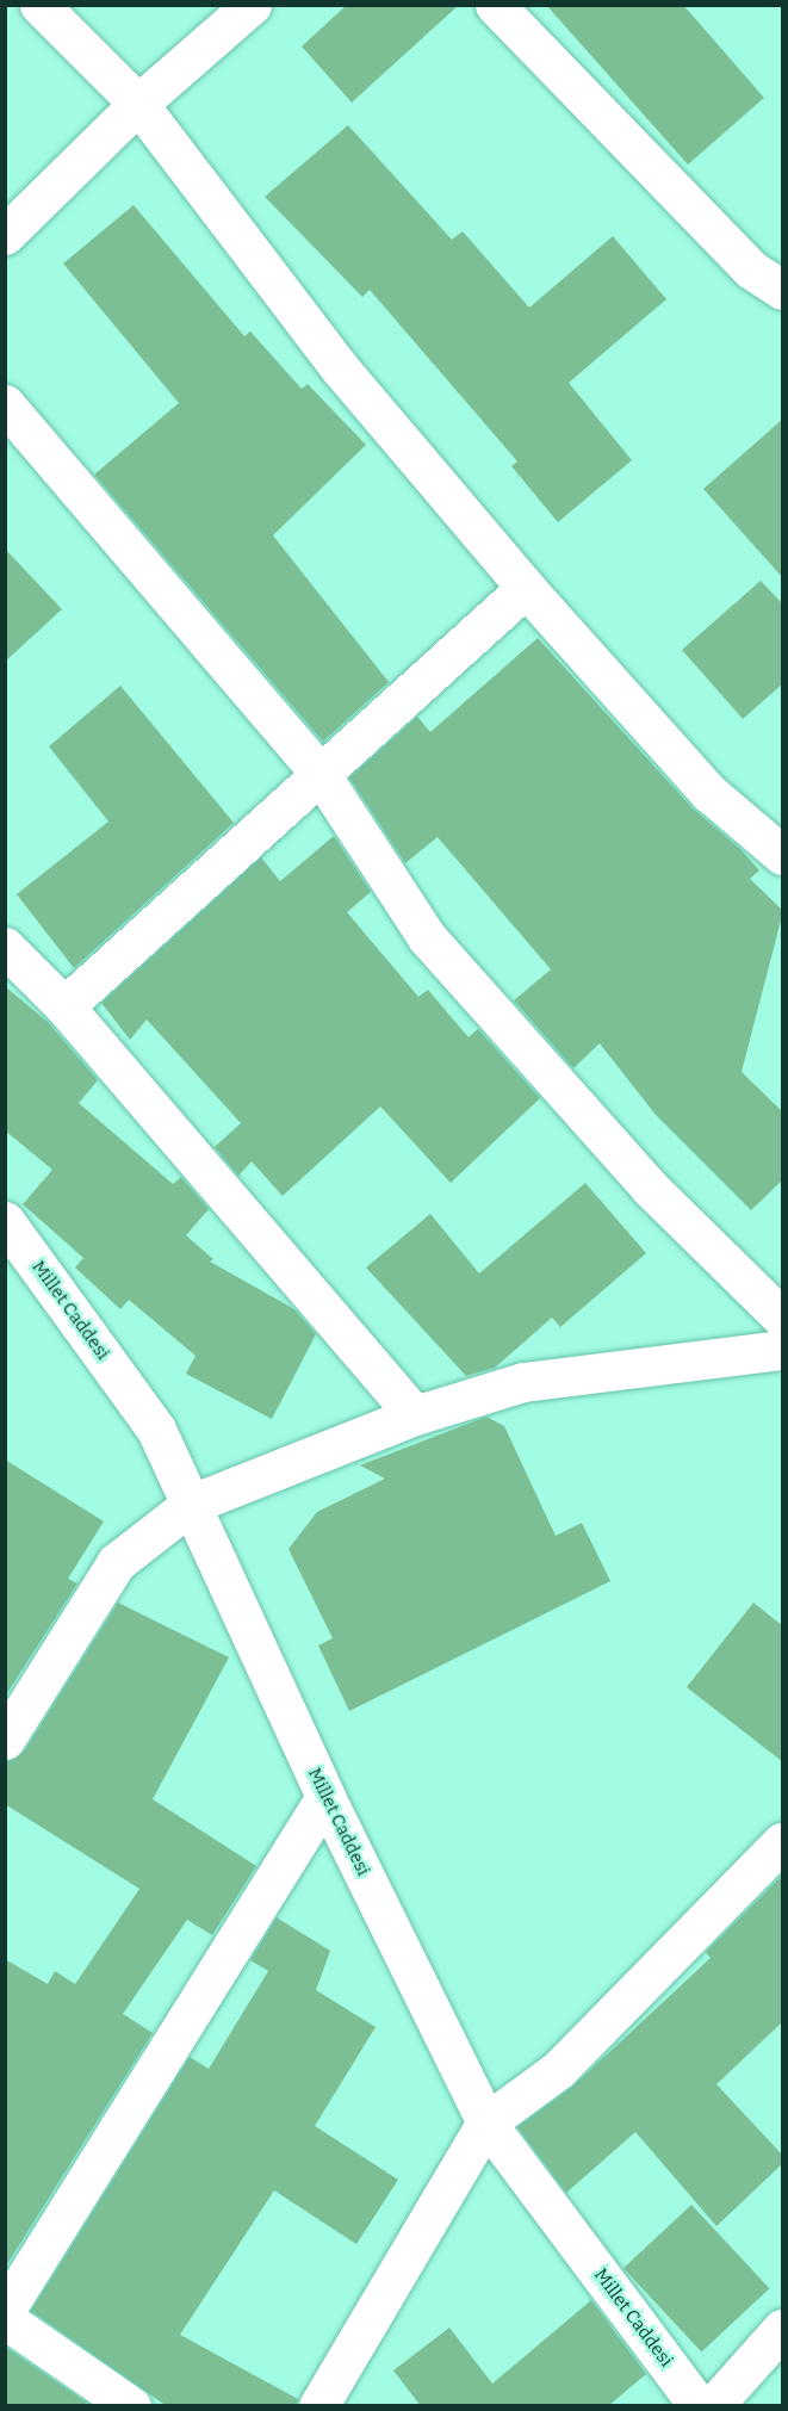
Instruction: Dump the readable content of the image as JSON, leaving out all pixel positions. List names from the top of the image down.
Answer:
{
  "streets": {
    "street": ["Millet Caddesi"]
  }
}
